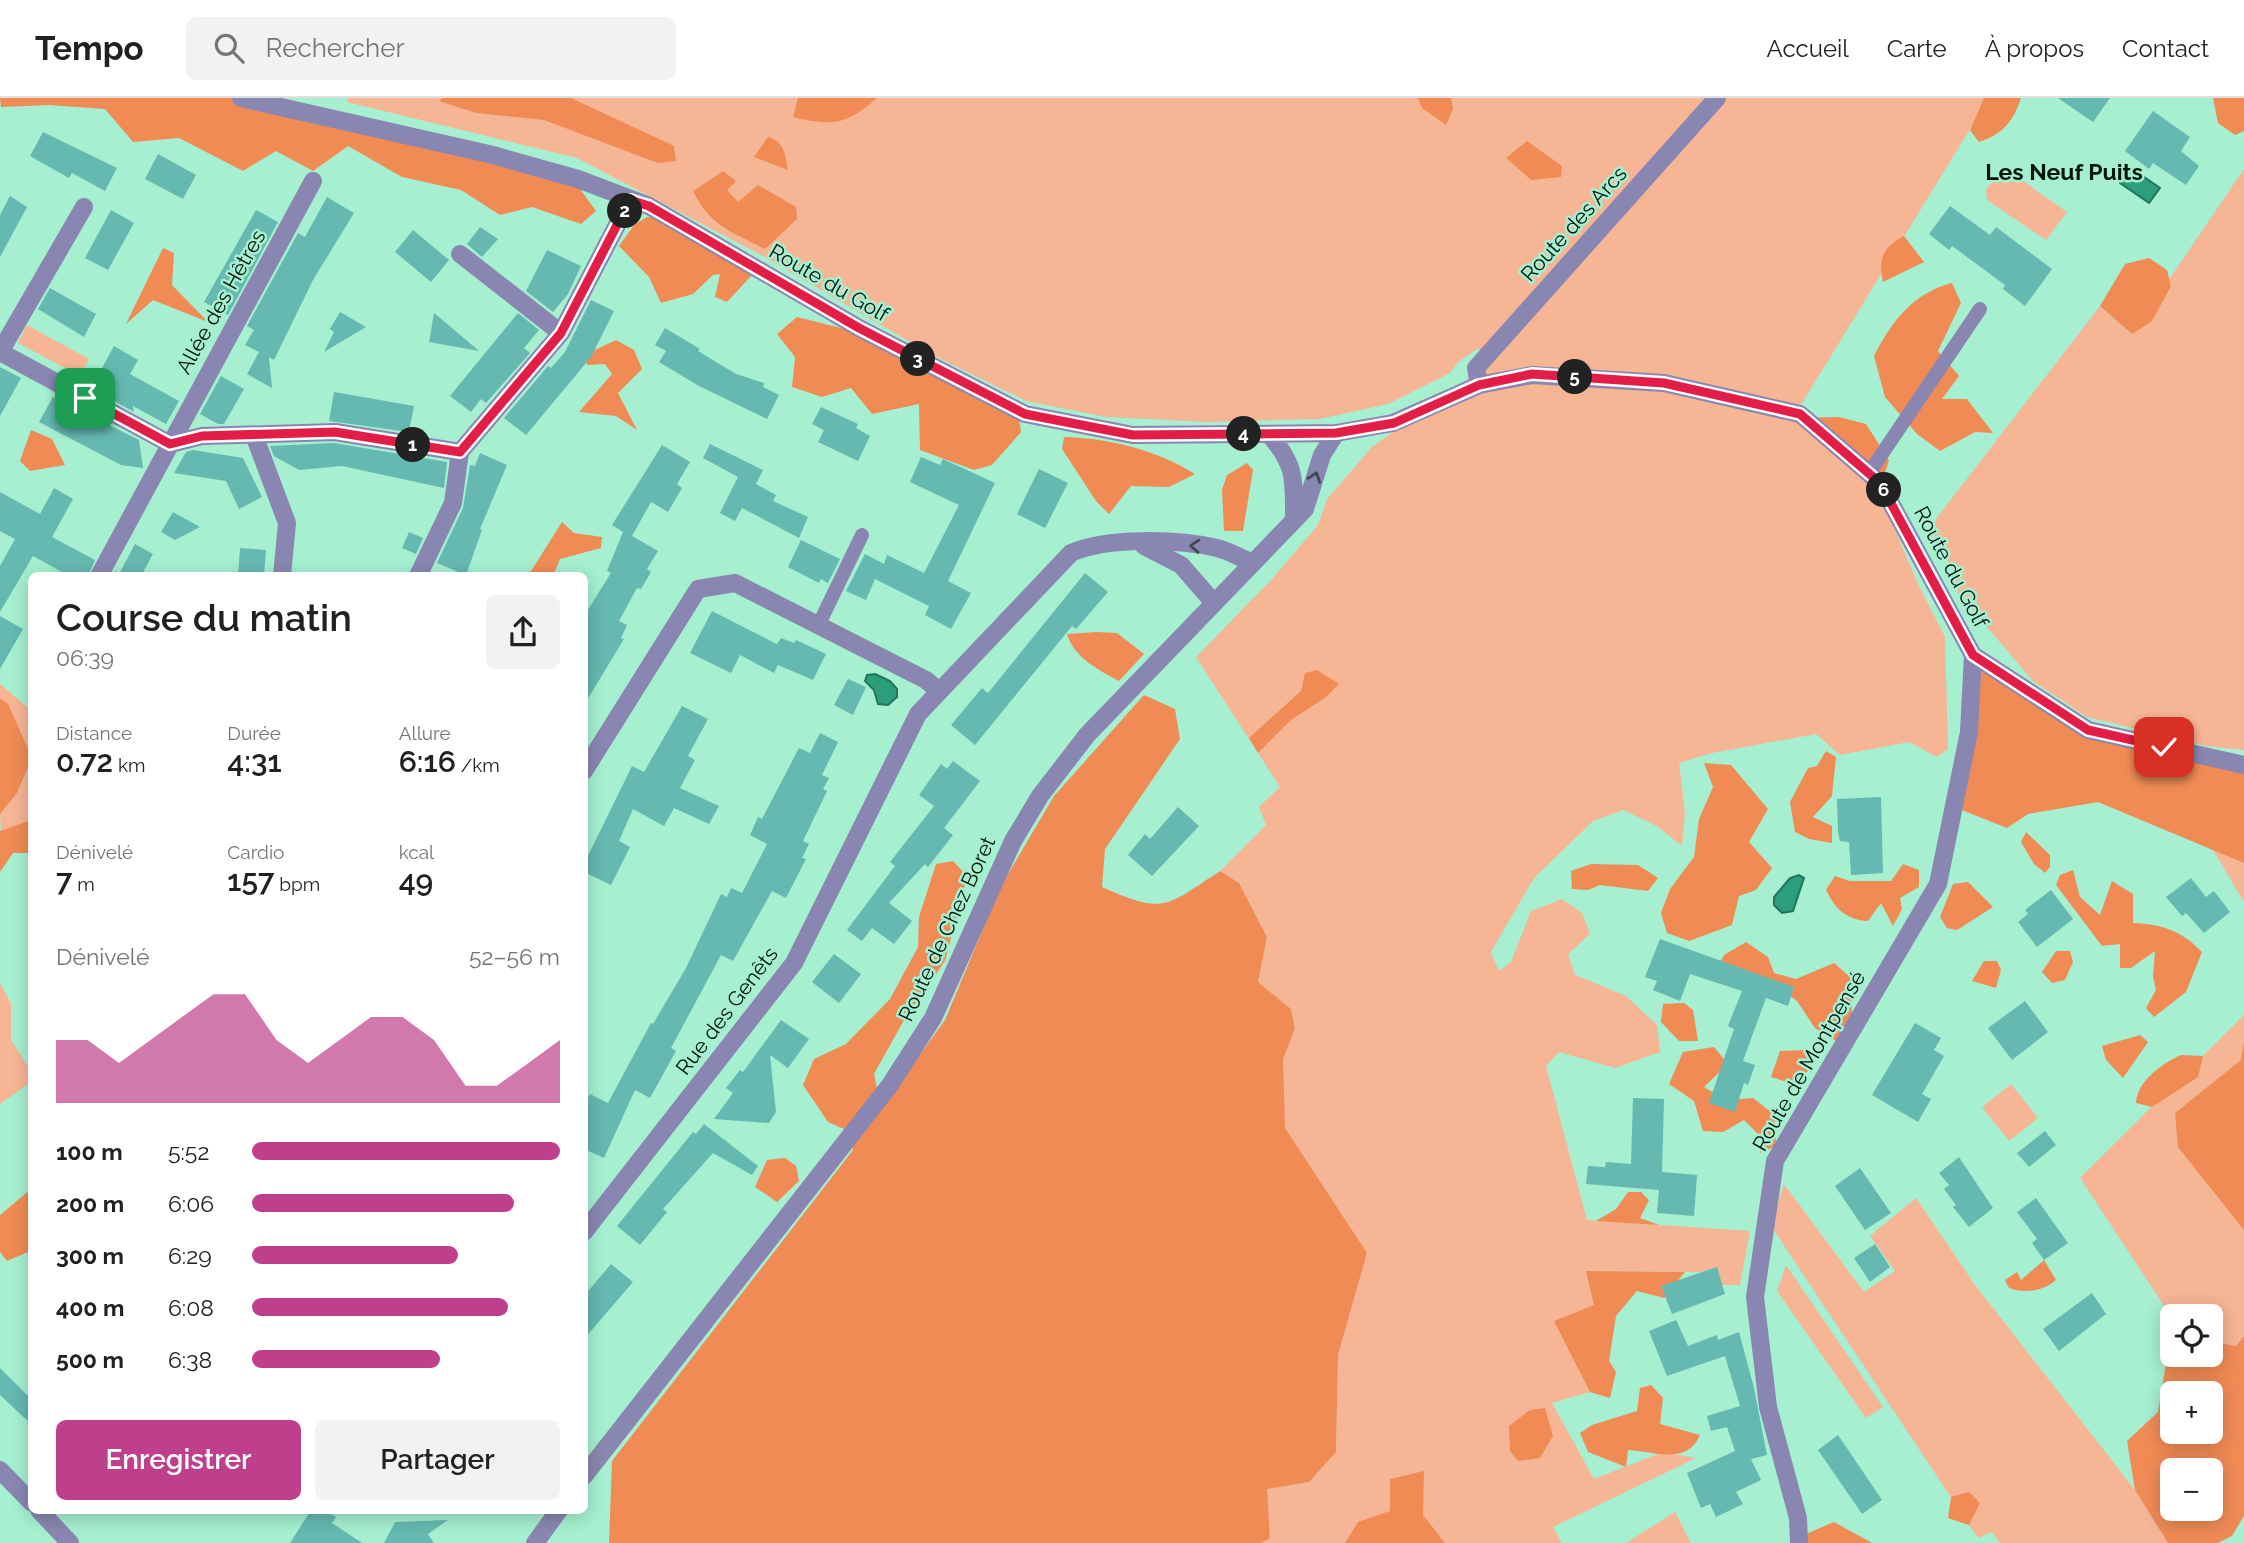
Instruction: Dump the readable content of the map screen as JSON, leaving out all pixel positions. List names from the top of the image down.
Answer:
{
  "streets": {
    "street": [
      "Route des Arcs",
      "Route du Golf",
      "Allée des Hêtres",
      "Route de Chez Boret",
      "Rue des Genêts",
      "Route de Montpensé"
    ]
  },
  "crossings": [
    ["Route des Arcs", "Route du Golf"],
    ["Route du Golf", "Route de Chez Boret"],
    ["Route du Golf", "Route de Montpensé"],
    ["Route de Chez Boret", "Rue des Genêts"]
  ],
  "districts": ["Les Neuf Puits"],
  "page": {
    "header": "Tempo",
    "search": "Rechercher",
    "nav": [
      "Accueil",
      "Carte",
      "À propos",
      "Contact"
    ],
    "pins": [
      "2",
      "3",
      "5",
      "4",
      "1",
      "6"
    ],
    "heading": ["Course du matin", "06:39"],
    "stats": [
      ["Distance", "0.72 km"],
      ["Durée", "4:31"],
      ["Allure", "6:16 /km"],
      ["Dénivelé", "7 m"],
      ["Cardio", "157 bpm"],
      ["kcal", "49"]
    ],
    "chart": ["Dénivelé", "52–56 m"],
    "list": [
      {
        "name": "100 m",
        "note": "5:52"
      },
      {
        "name": "200 m",
        "note": "6:06"
      },
      {
        "name": "300 m",
        "note": "6:29"
      },
      {
        "name": "400 m",
        "note": "6:08"
      },
      {
        "name": "500 m",
        "note": "6:38"
      }
    ],
    "map_buttons": ["+", "−"],
    "buttons": ["Enregistrer", "Partager"]
  }
}
